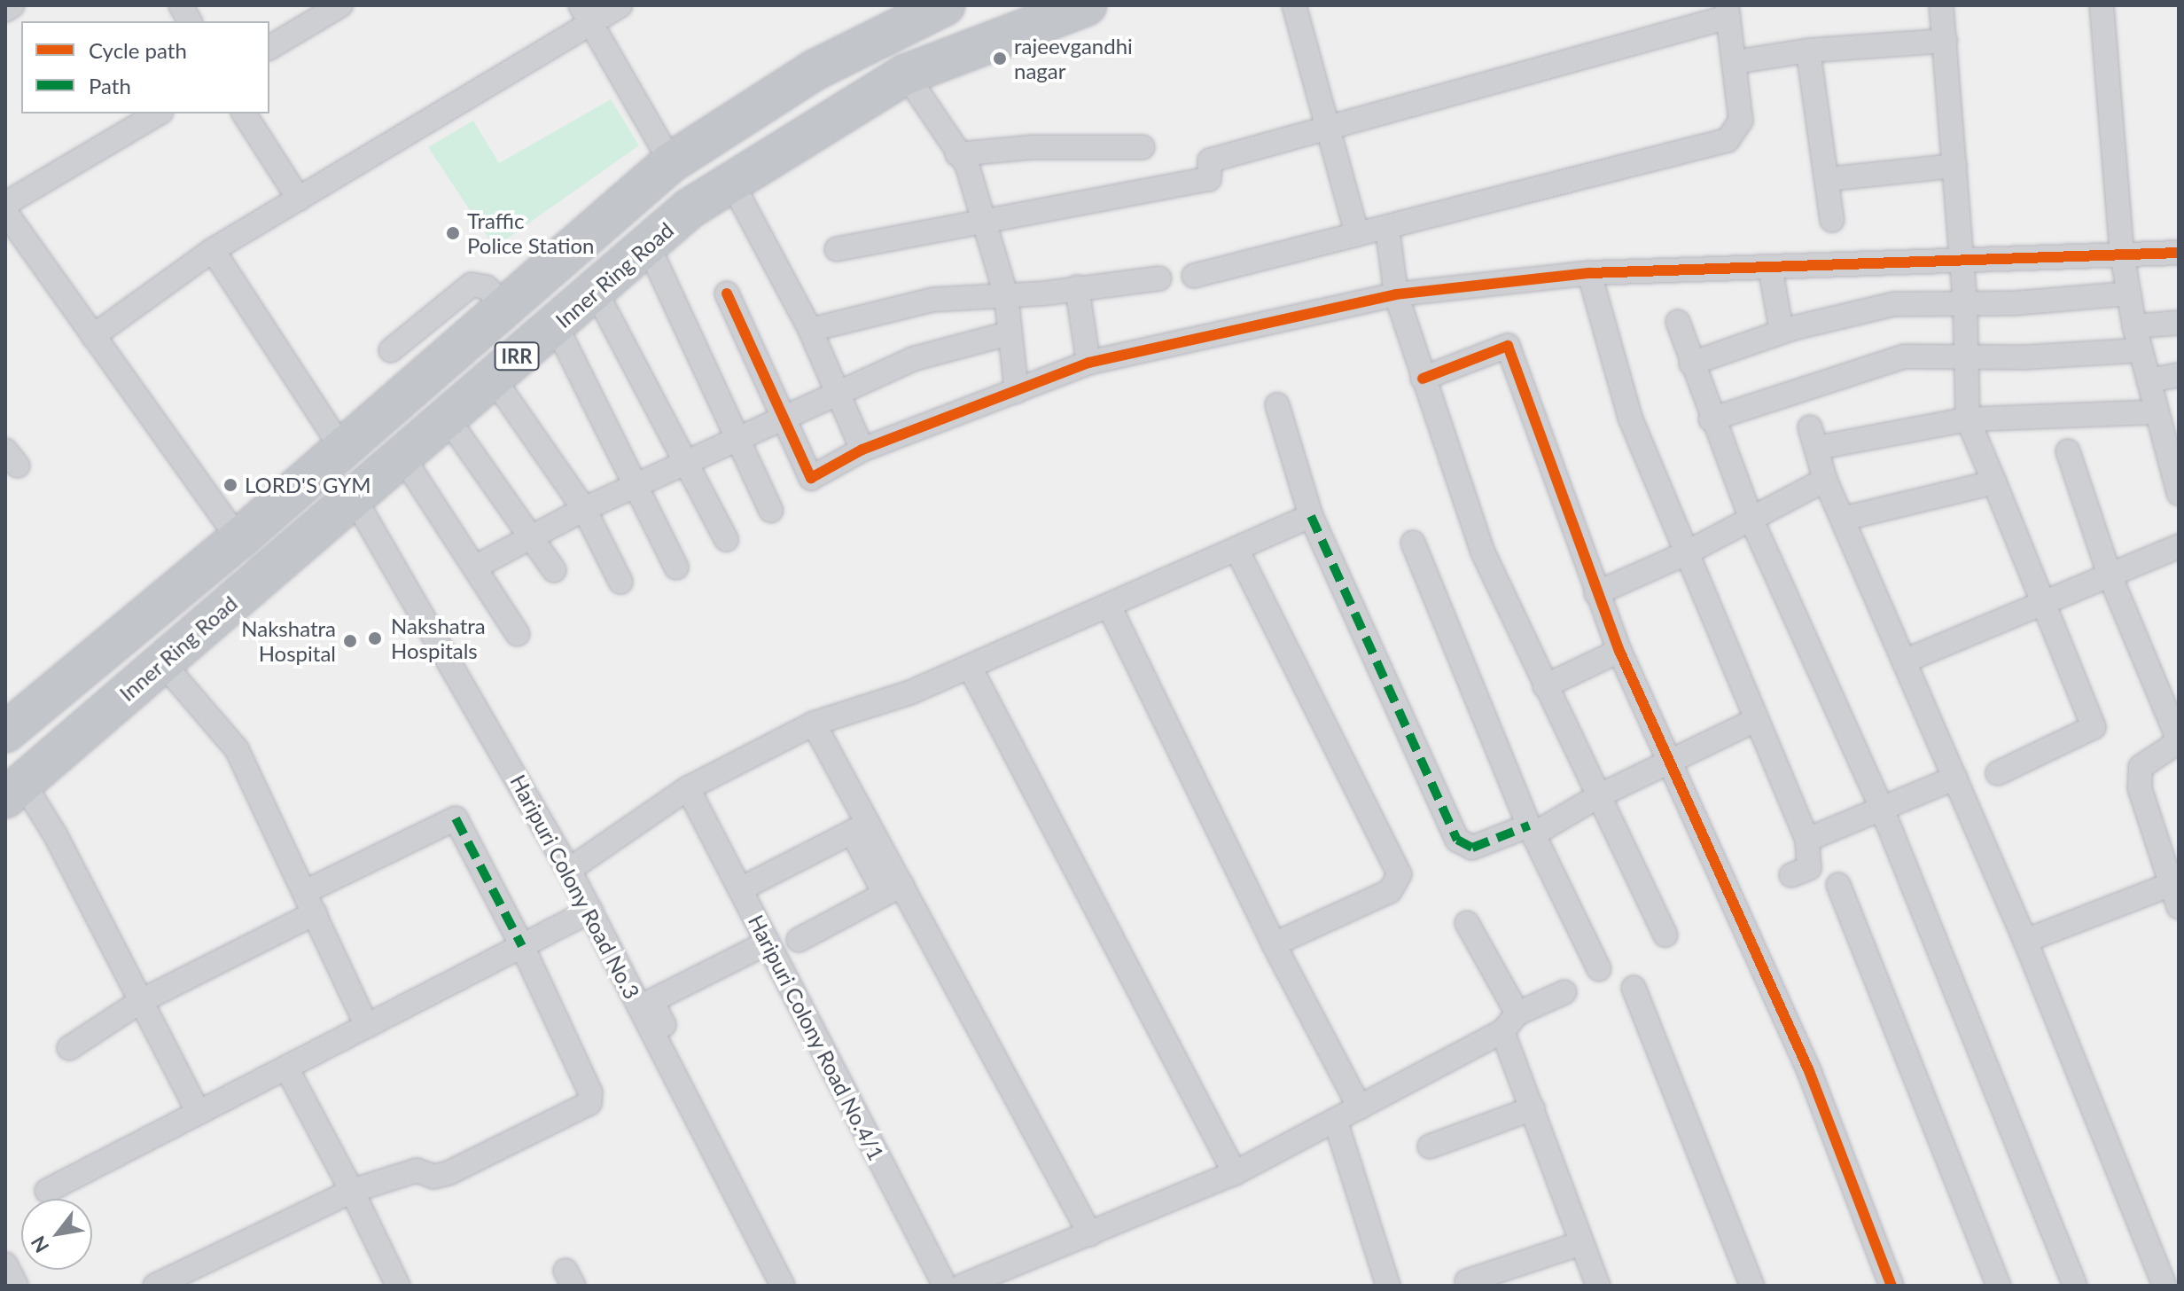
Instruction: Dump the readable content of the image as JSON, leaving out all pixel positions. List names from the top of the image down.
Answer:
{
  "streets": {
    "highway": ["Inner Ring Road", "IRR"],
    "street": ["Haripuri Colony Road No.3", "Haripuri Colony Road No.4/1"]
  },
  "crossings": [
    ["Inner Ring Road", "Haripuri Colony Road No.3"]
  ],
  "places": [
    "rajeevgandhi nagar",
    "Traffic Police Station",
    "LORD'S GYM",
    "Nakshatra Hospitals",
    "Nakshatra Hospital"
  ],
  "legend": ["Cycle path", "Path"],
  "north": "bottom left"
}
